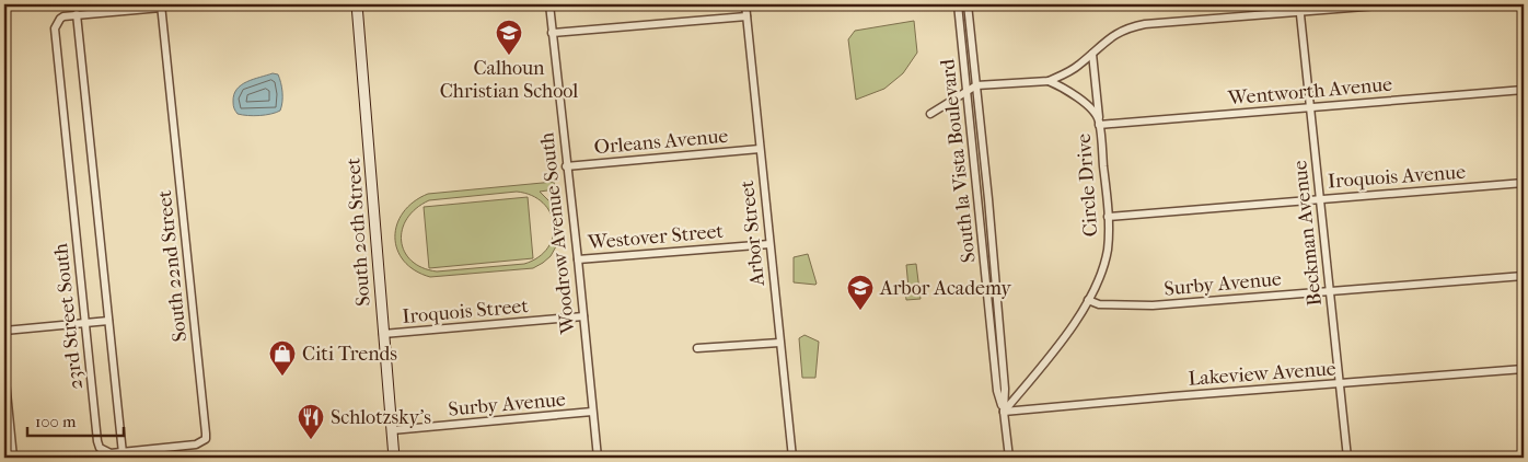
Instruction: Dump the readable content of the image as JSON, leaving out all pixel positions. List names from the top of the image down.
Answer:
{
  "streets": {
    "main road": ["South 20th Street"],
    "street": [
      "Wentworth Avenue",
      "Orleans Avenue",
      "South la Vista Boulevard",
      "Iroquois Avenue",
      "Circle Drive",
      "Woodrow Avenue South",
      "Arbor Street",
      "Beckman Avenue",
      "Westover Street",
      "South 22nd Street",
      "Surby Avenue",
      "Iroquois Street",
      "23rd Street South",
      "Lakeview Avenue"
    ]
  },
  "crossings": [
    ["Wentworth Avenue", "Circle Drive"],
    ["Wentworth Avenue", "Beckman Avenue"],
    ["Orleans Avenue", "Woodrow Avenue South"],
    ["Orleans Avenue", "Arbor Street"],
    ["South la Vista Boulevard", "Circle Drive"],
    ["South la Vista Boulevard", "Lakeview Avenue"],
    ["Iroquois Avenue", "Circle Drive"],
    ["Iroquois Avenue", "Beckman Avenue"],
    ["Circle Drive", "Surby Avenue"],
    ["Circle Drive", "Lakeview Avenue"],
    ["South 20th Street", "Surby Avenue"],
    ["South 20th Street", "Iroquois Street"],
    ["Woodrow Avenue South", "Westover Street"],
    ["Woodrow Avenue South", "Surby Avenue"],
    ["Woodrow Avenue South", "Iroquois Street"],
    ["Arbor Street", "Westover Street"],
    ["Beckman Avenue", "Surby Avenue"],
    ["Beckman Avenue", "Lakeview Avenue"],
    ["South 22nd Street", "23rd Street South"]
  ],
  "places": {
    "school or university": ["Calhoun Christian School", "Arbor Academy"],
    "shop": ["Citi Trends"],
    "restaurant": ["Schlotzsky's"]
  },
  "scale_bar": "100 m"
}
